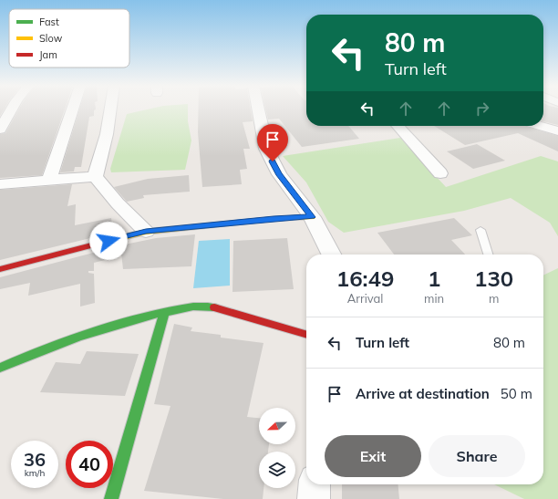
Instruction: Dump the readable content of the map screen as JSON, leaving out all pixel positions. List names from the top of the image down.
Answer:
{
  "legend": ["Fast", "Slow", "Jam"],
  "north": "left",
  "page": {
    "turn": ["80 m", "Turn left"],
    "eta": [
      "16:49",
      "Arrival",
      "1",
      "min",
      "130",
      "m"
    ],
    "list": [
      {
        "name": "Turn left",
        "value": "80 m"
      },
      {
        "name": "Arrive at destination",
        "value": "50 m"
      }
    ],
    "buttons": ["Exit", "Share"],
    "speed": "36 km/h",
    "limit": "40"
  }
}
